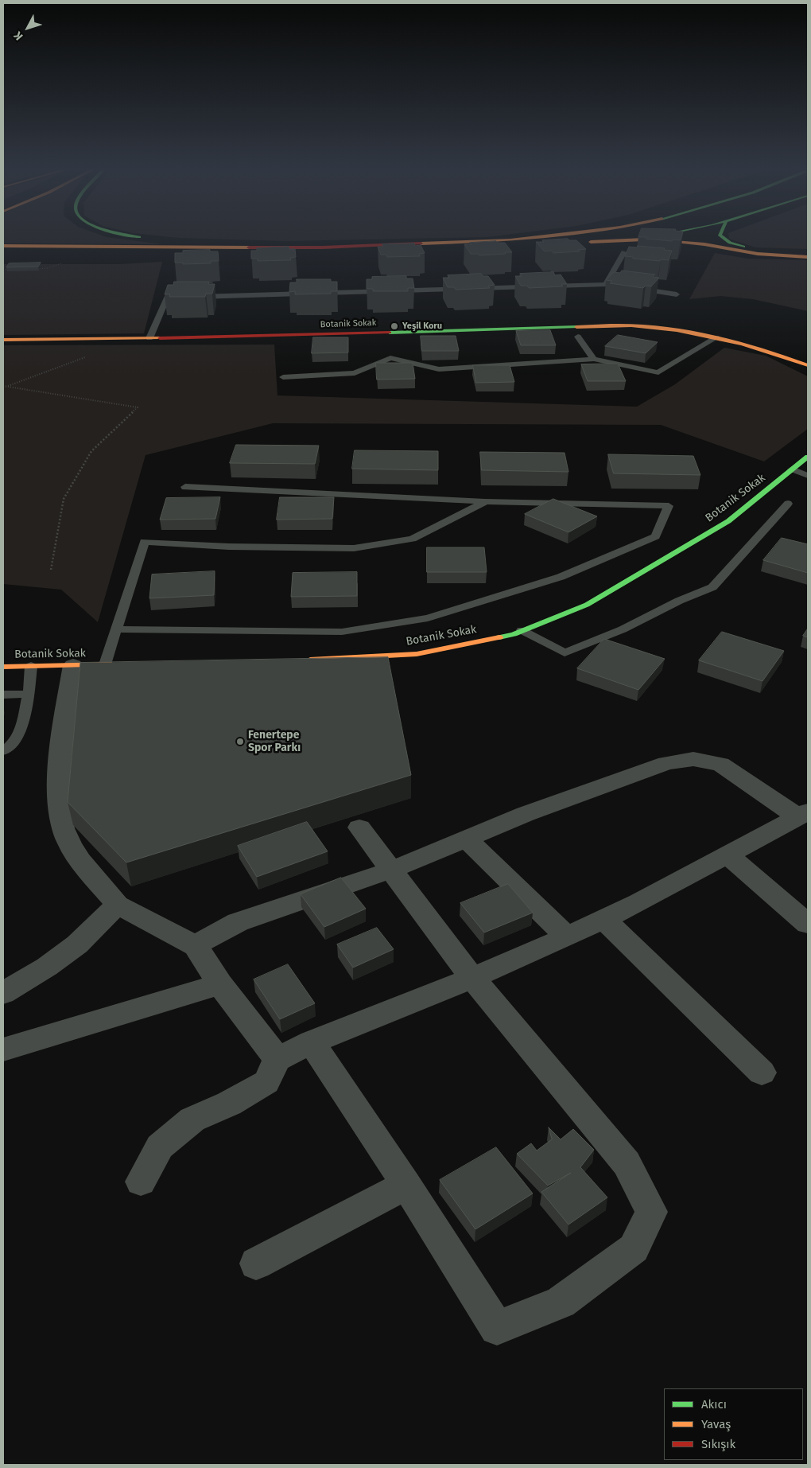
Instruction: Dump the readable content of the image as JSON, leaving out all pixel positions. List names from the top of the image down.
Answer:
{
  "streets": {
    "main road": ["Botanik Sokak"]
  },
  "places": ["Yeşil Koru", "Fenertepe Spor Parkı"],
  "legend": ["Akıcı", "Yavaş", "Sıkışık"],
  "north": "bottom left"
}
